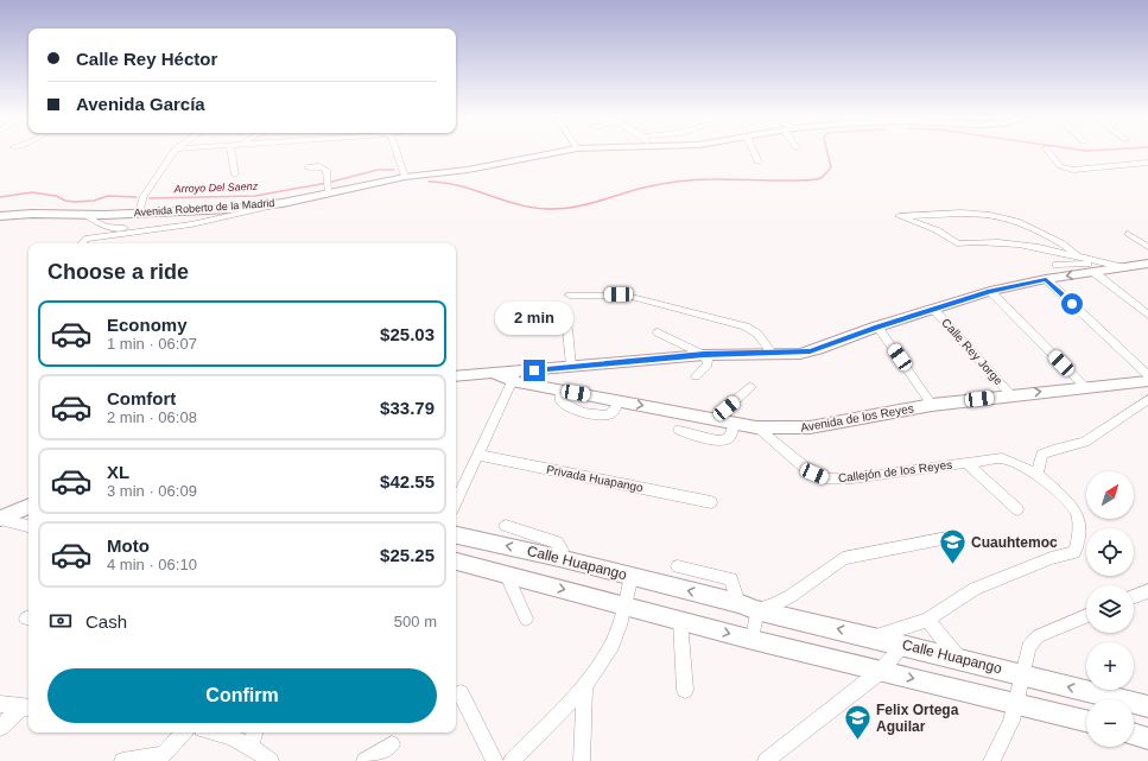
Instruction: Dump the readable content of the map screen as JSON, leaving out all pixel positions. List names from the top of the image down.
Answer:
{
  "streets": {
    "main road": ["Avenida Roberto de la Madrid", "Avenida de los Reyes", "Calle Huapango"],
    "street": ["Calle Rey Jorge", "Callejón de los Reyes", "Privada Huapango"]
  },
  "crossings": [
    ["Calle Rey Jorge", "Avenida de los Reyes"],
    ["Avenida de los Reyes", "Callejón de los Reyes"]
  ],
  "water": ["Arroyo Del Saenz"],
  "places": {
    "school or university": ["Cuauhtemoc", "Felix Ortega Aguilar"]
  },
  "north": "top right",
  "page": {
    "banner": ["Calle Rey Héctor", "Avenida García"],
    "heading": "Choose a ride",
    "list": [
      {
        "name": "Economy",
        "note": "1 min · 06:07",
        "value": "$25.03"
      },
      {
        "name": "Comfort",
        "note": "2 min · 06:08",
        "value": "$33.79"
      },
      {
        "name": "XL",
        "note": "3 min · 06:09",
        "value": "$42.55"
      },
      {
        "name": "Moto",
        "note": "4 min · 06:10",
        "value": "$25.25"
      }
    ],
    "bubble": "2 min",
    "map_buttons": ["+", "−"],
    "pay": ["Cash", "500 m"],
    "buttons": "Confirm"
  }
}
